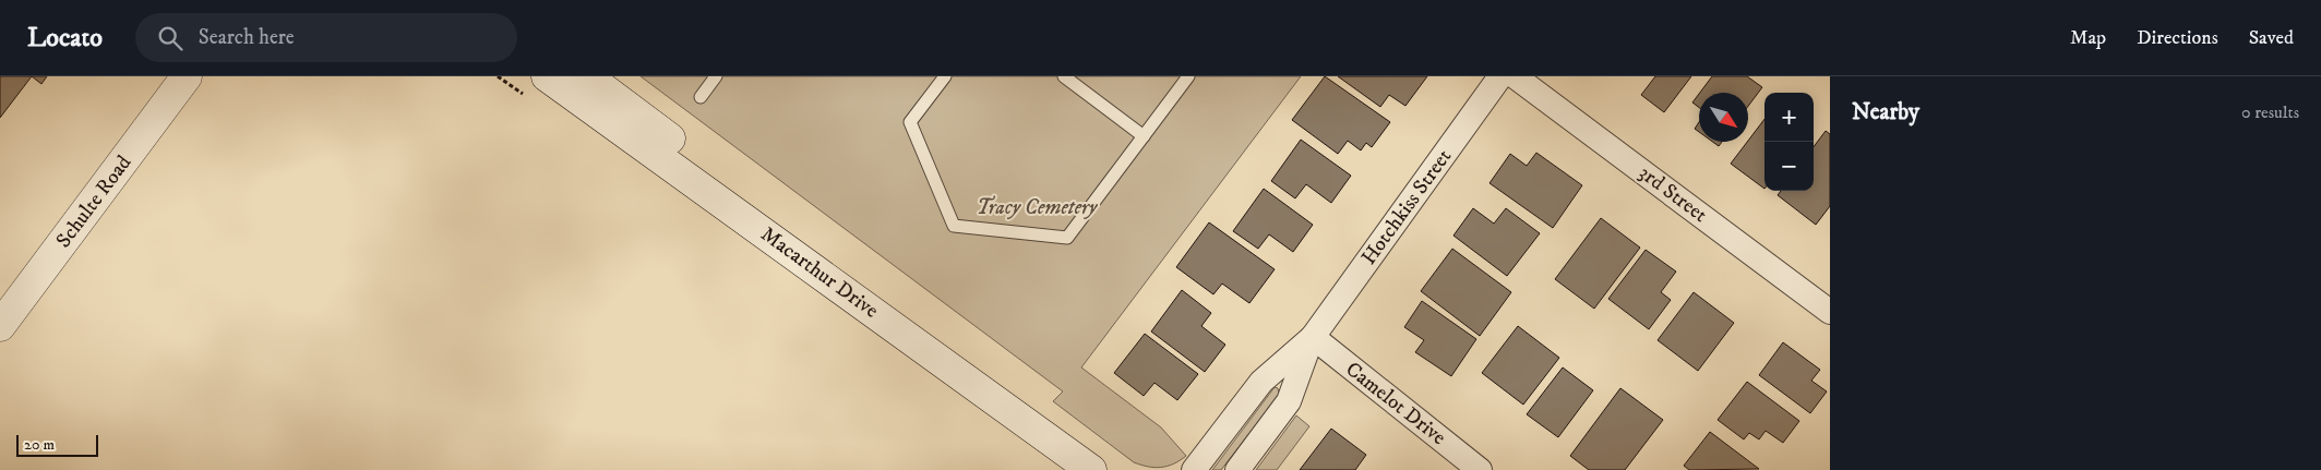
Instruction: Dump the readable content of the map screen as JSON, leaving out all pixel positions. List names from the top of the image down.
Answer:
{
  "streets": {
    "main road": ["Schulte Road", "Macarthur Drive"],
    "street": ["3rd Street", "Hotchkiss Street", "Camelot Drive"]
  },
  "crossings": [
    ["Hotchkiss Street", "Camelot Drive"]
  ],
  "parks": ["Tracy Cemetery"],
  "scale_bar": "20 m",
  "north": "bottom right",
  "page": {
    "header": "Locato",
    "search": "Search here",
    "nav": ["Map", "Directions", "Saved"],
    "heading": ["Nearby", "0 results"],
    "map_buttons": ["+", "−"],
    "scale": "20 m"
  }
}
